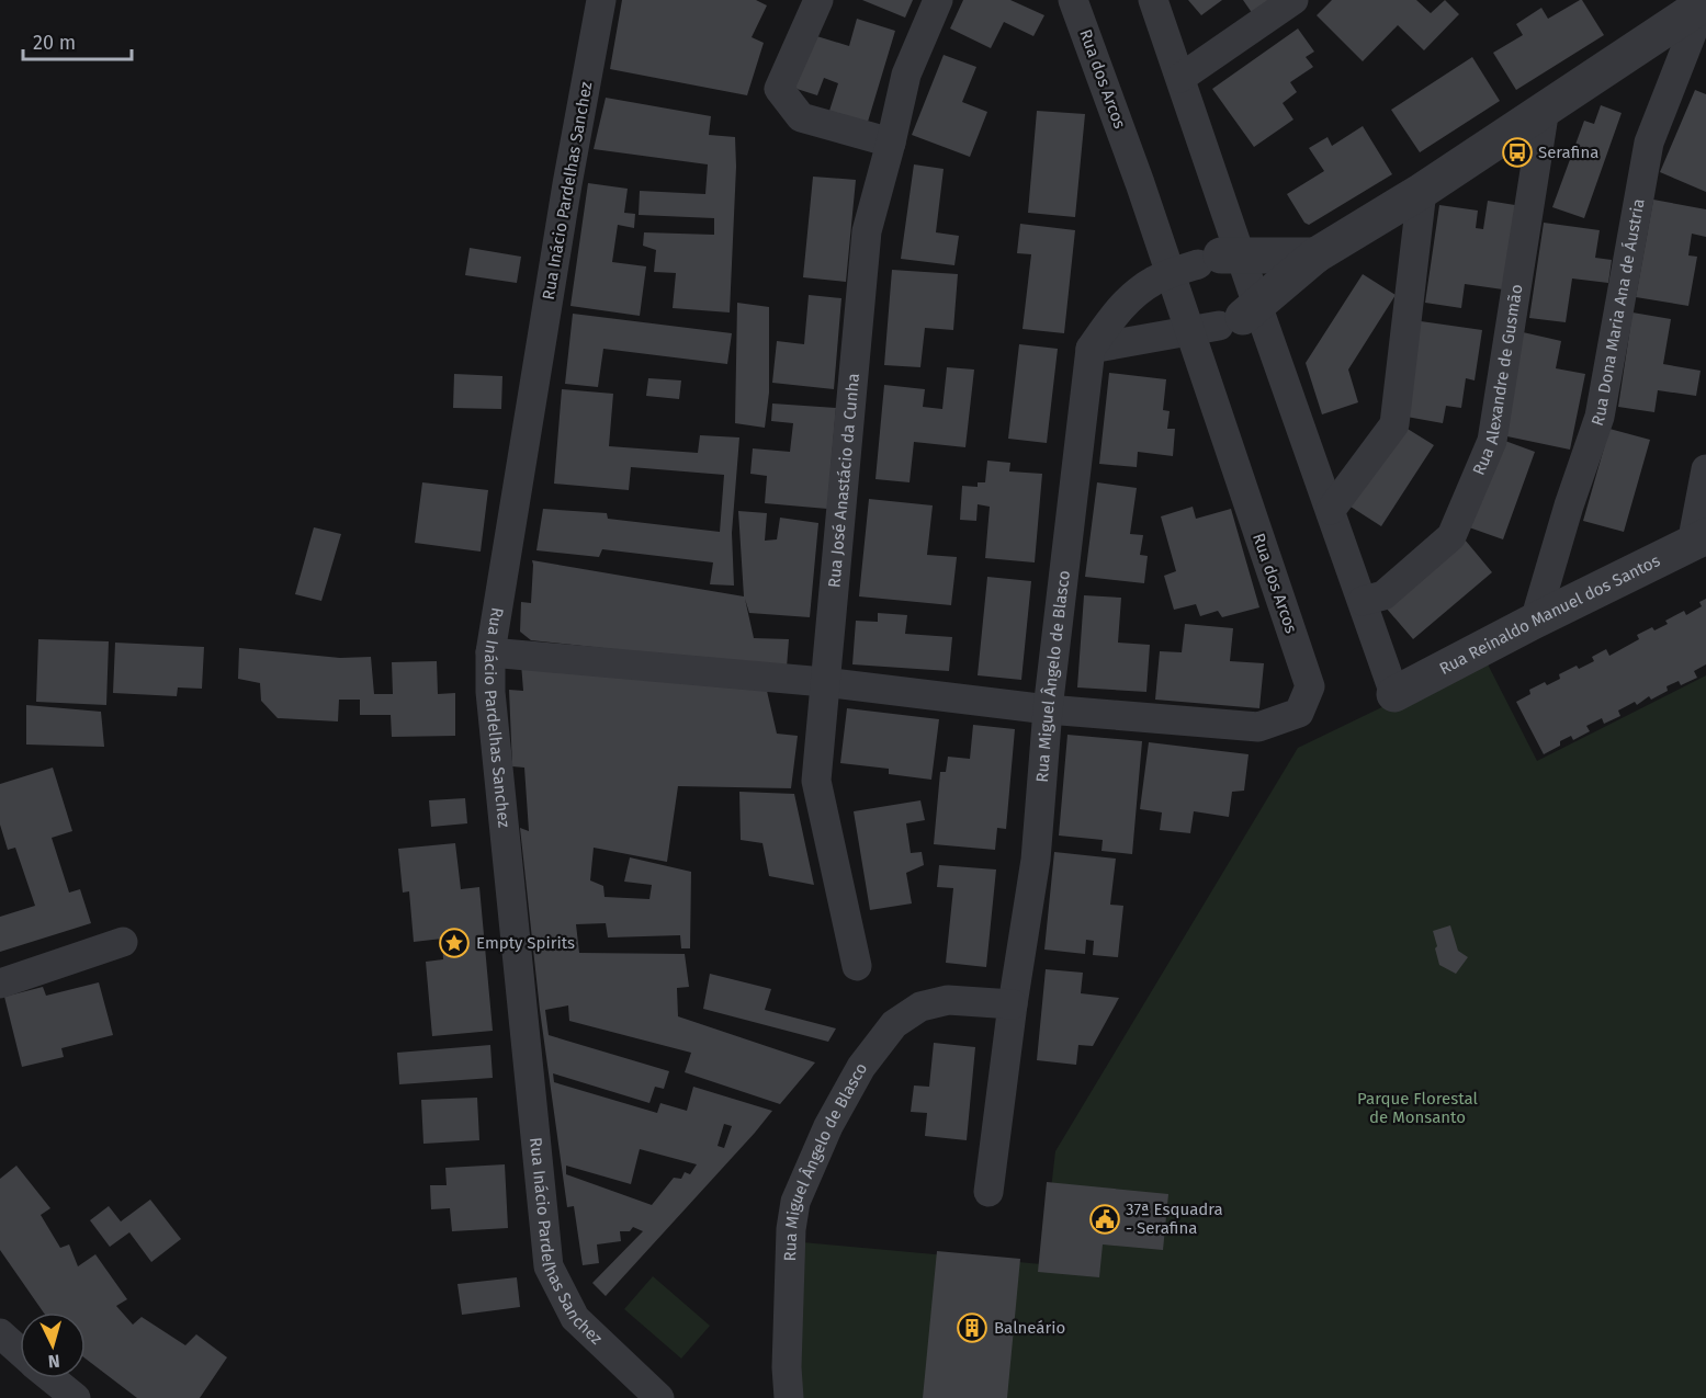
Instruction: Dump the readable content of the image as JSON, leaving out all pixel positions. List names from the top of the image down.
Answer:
{
  "streets": {
    "street": [
      "Rua dos Arcos",
      "Rua Inácio Pardelhas Sanchez",
      "Rua Dona Maria Ana de Áustria",
      "Rua Alexandre de Gusmão",
      "Rua José Anastácio da Cunha",
      "Rua Reinaldo Manuel dos Santos",
      "Rua Miguel Ângelo de Blasco"
    ]
  },
  "crossings": [
    ["Rua dos Arcos", "Rua Inácio Pardelhas Sanchez"],
    ["Rua dos Arcos", "Rua Alexandre de Gusmão"],
    ["Rua dos Arcos", "Rua José Anastácio da Cunha"],
    ["Rua dos Arcos", "Rua Reinaldo Manuel dos Santos"],
    ["Rua dos Arcos", "Rua Miguel Ângelo de Blasco"],
    ["Rua Dona Maria Ana de Áustria", "Rua Reinaldo Manuel dos Santos"]
  ],
  "parks": ["Parque Florestal de Monsanto"],
  "places": {
    "bus stop": ["Serafina"],
    "place": ["Empty Spirits"],
    "public building": ["37ª Esquadra - Serafina"],
    "building": ["Balneário"]
  },
  "scale_bar": "20 m",
  "north": "bottom"
}
